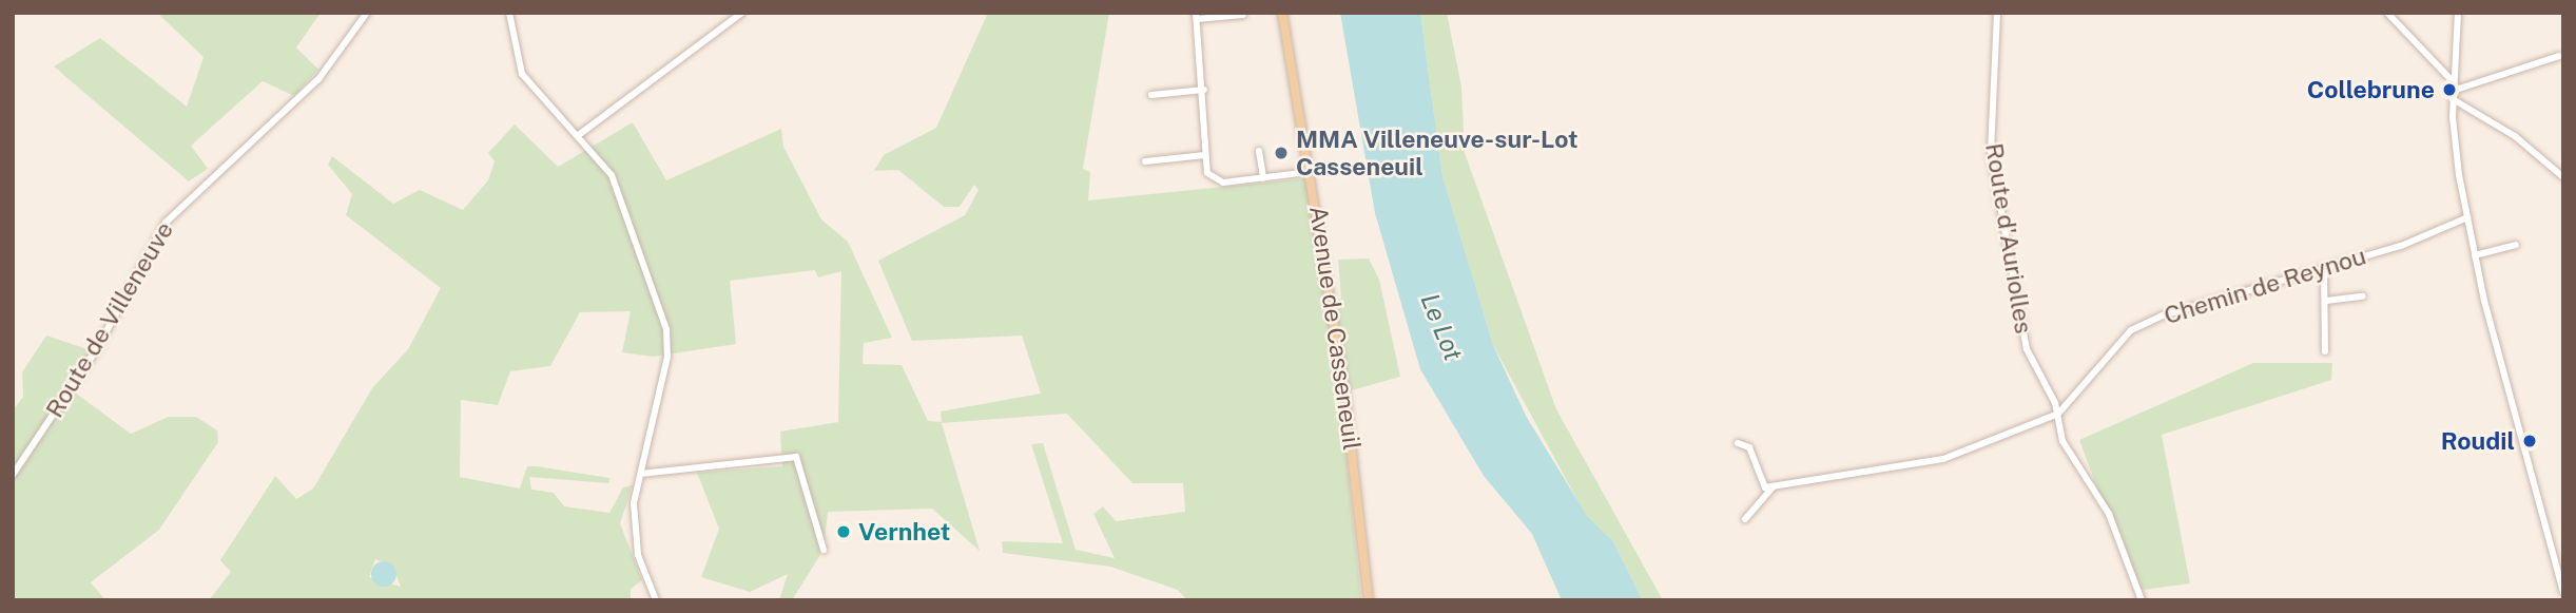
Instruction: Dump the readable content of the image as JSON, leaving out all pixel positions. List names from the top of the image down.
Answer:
{
  "streets": {
    "main road": ["Avenue de Casseneuil"],
    "street": ["Route d'Auriolles", "Chemin de Reynou", "Route de Villeneuve"]
  },
  "crossings": [
    ["Route d'Auriolles", "Chemin de Reynou"]
  ],
  "water": ["Le Lot"],
  "places": [
    "Collebrune",
    "MMA Villeneuve-sur-Lot Casseneuil",
    "Roudil",
    "Vernhet"
  ]
}
